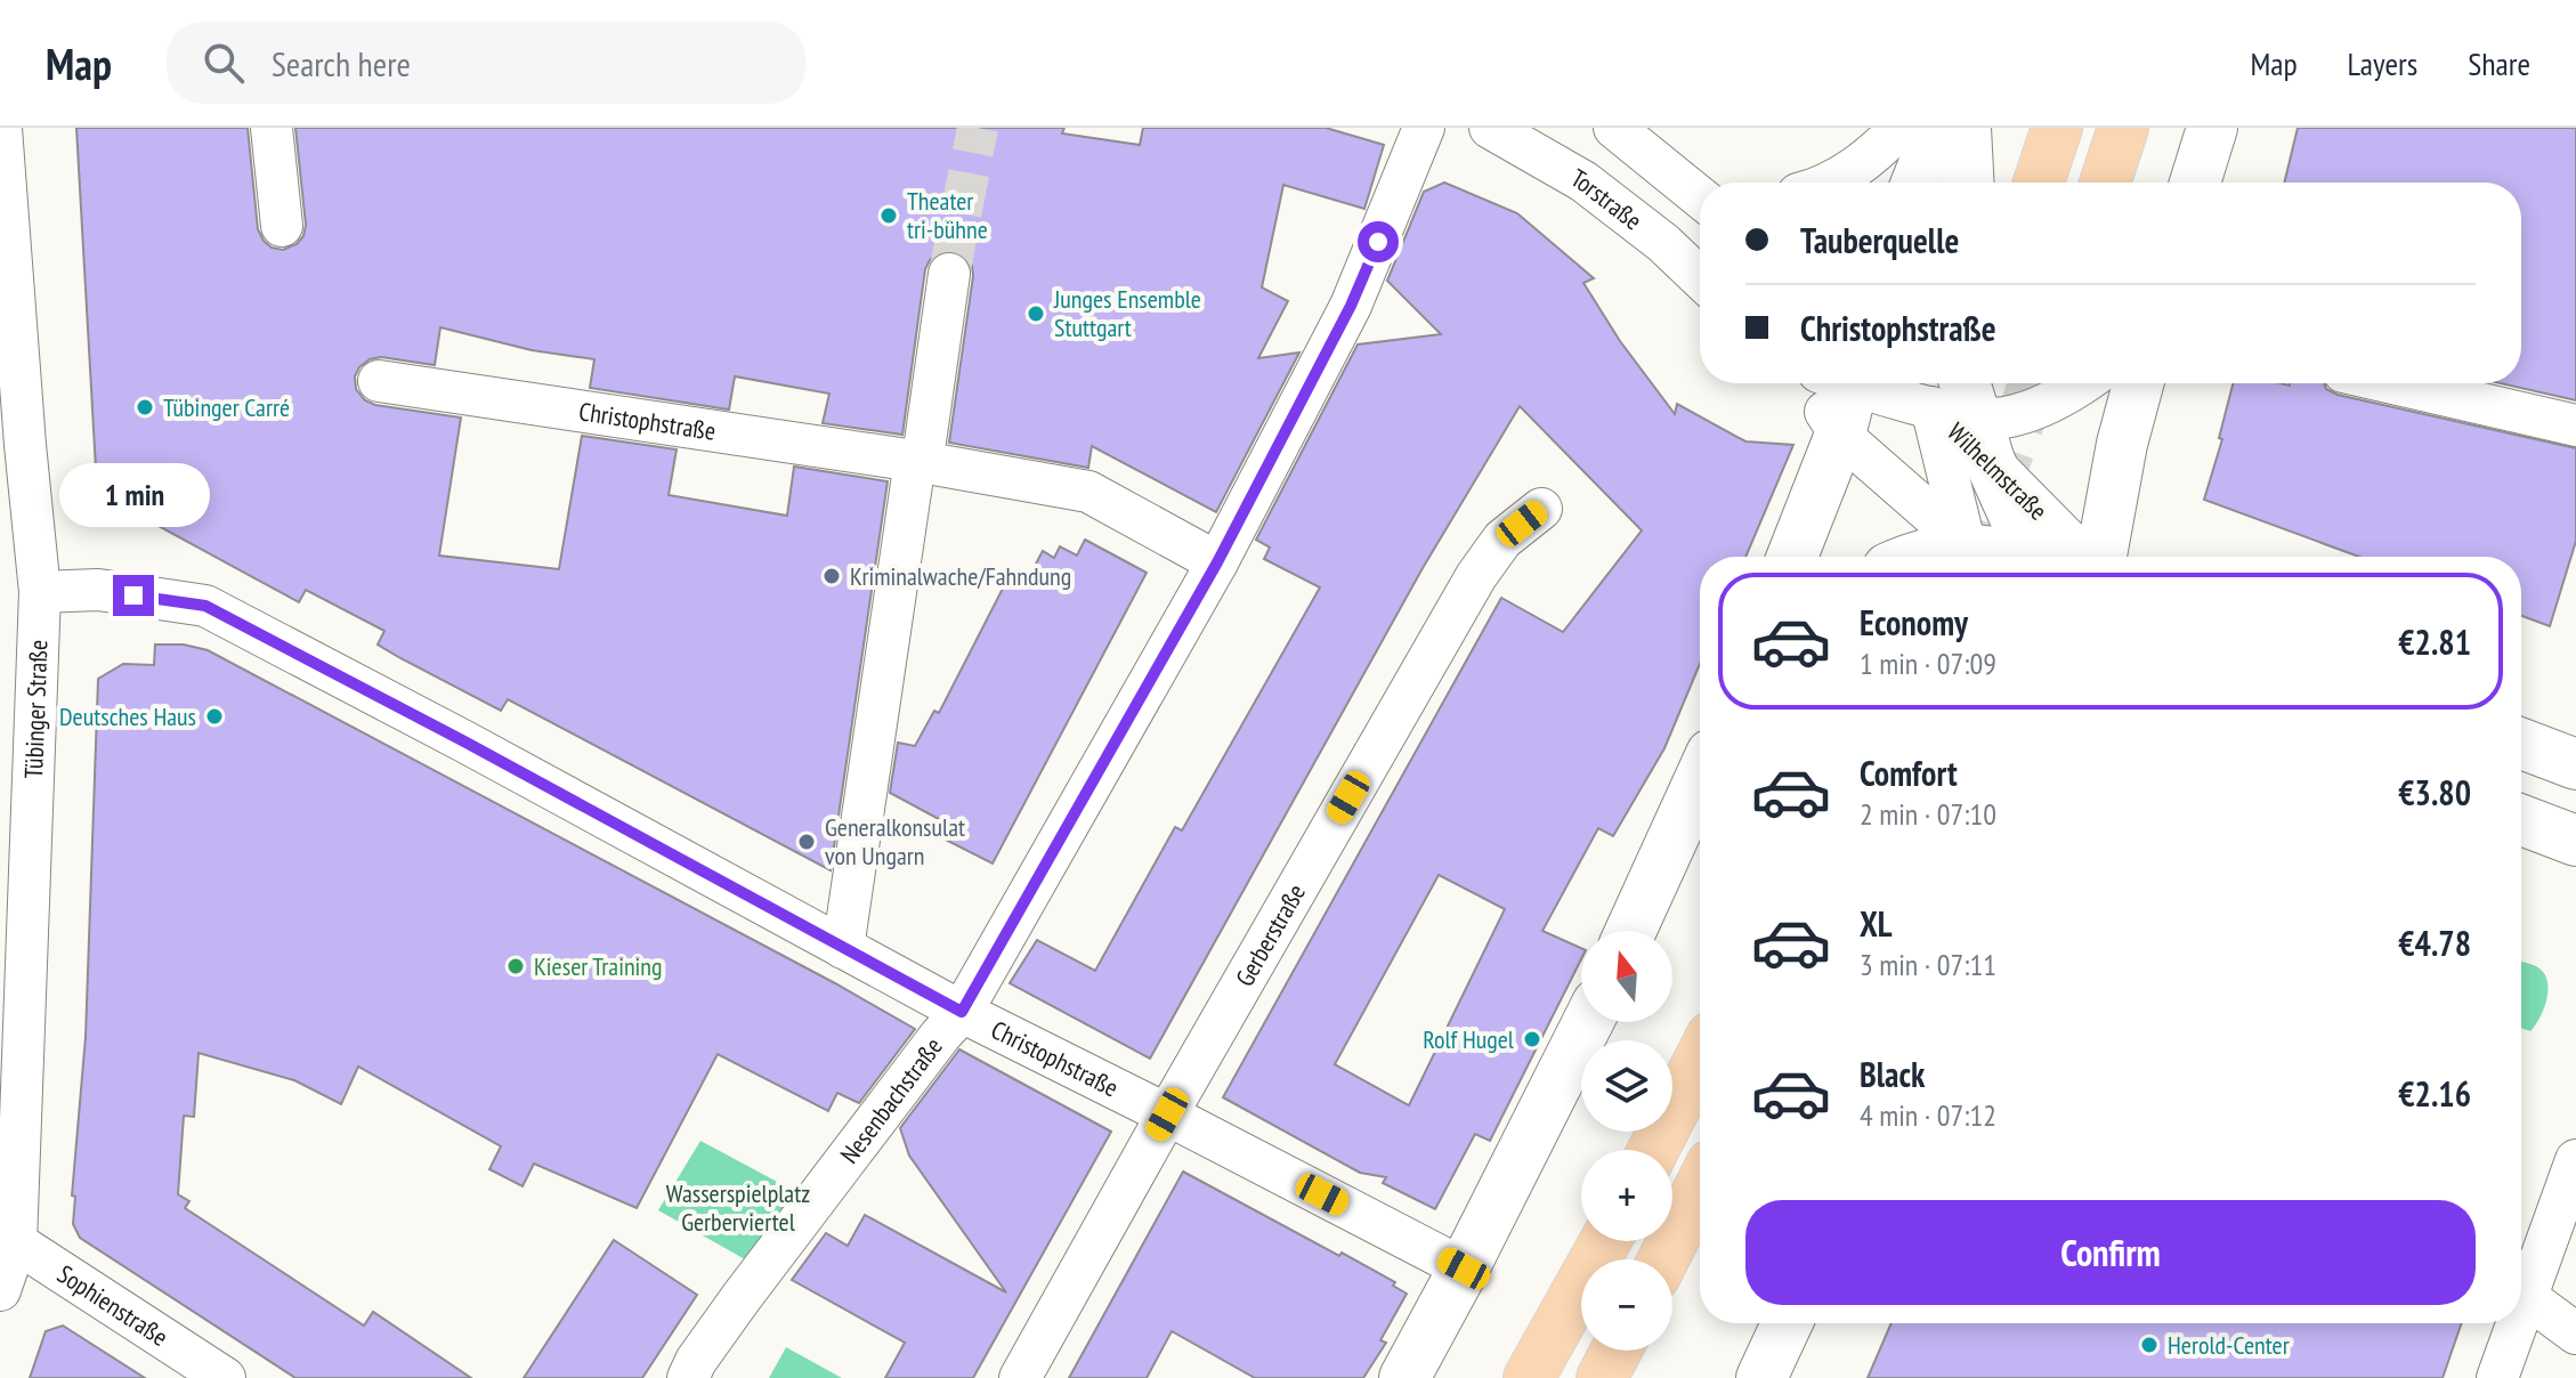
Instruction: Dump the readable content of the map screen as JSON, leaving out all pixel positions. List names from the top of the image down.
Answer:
{
  "streets": {
    "street": [
      "Torstraße",
      "Christophstraße",
      "Wilhelmstraße",
      "Tübinger Straße",
      "Gerberstraße",
      "Nesenbachstraße",
      "Sophienstraße"
    ]
  },
  "crossings": [
    ["Christophstraße", "Tübinger Straße"],
    ["Christophstraße", "Gerberstraße"],
    ["Christophstraße", "Nesenbachstraße"],
    ["Tübinger Straße", "Sophienstraße"]
  ],
  "parks": ["Wasserspielplatz Gerberviertel"],
  "places": [
    "Theater tri-bühne",
    "Junges Ensemble Stuttgart",
    "Tübinger Carré",
    "Kriminalwache/Fahndung",
    "Deutsches Haus",
    "Generalkonsulat von Ungarn",
    "Kieser Training",
    "Rolf Hugel",
    "Herold-Center"
  ],
  "north": "top",
  "page": {
    "header": "Map",
    "search": "Search here",
    "nav": ["Map", "Layers", "Share"],
    "banner": ["Tauberquelle", "Christophstraße"],
    "bubble": "1 min",
    "list": [
      {
        "name": "Economy",
        "note": "1 min · 07:09",
        "value": "€2.81"
      },
      {
        "name": "Comfort",
        "note": "2 min · 07:10",
        "value": "€3.80"
      },
      {
        "name": "XL",
        "note": "3 min · 07:11",
        "value": "€4.78"
      },
      {
        "name": "Black",
        "note": "4 min · 07:12",
        "value": "€2.16"
      }
    ],
    "map_buttons": ["+", "−"],
    "buttons": "Confirm"
  }
}
